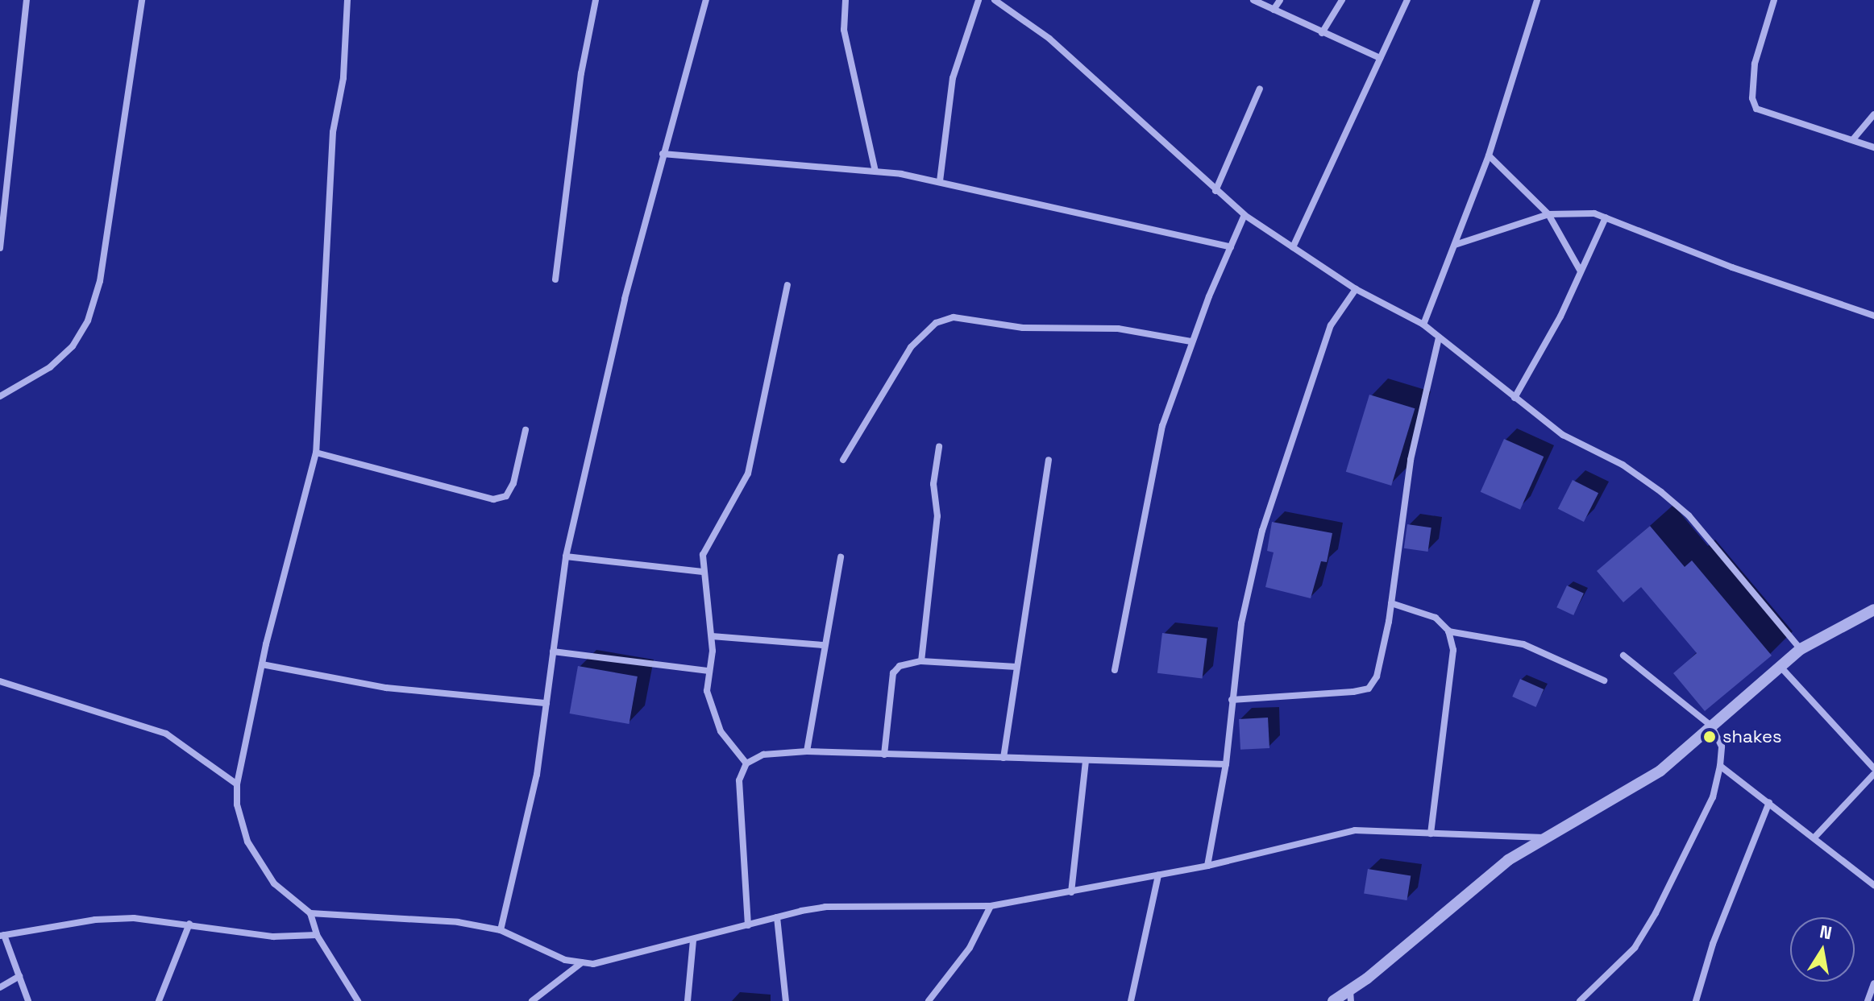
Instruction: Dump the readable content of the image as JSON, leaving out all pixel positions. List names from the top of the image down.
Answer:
{
  "places": ["shakes"],
  "north": "top"
}
